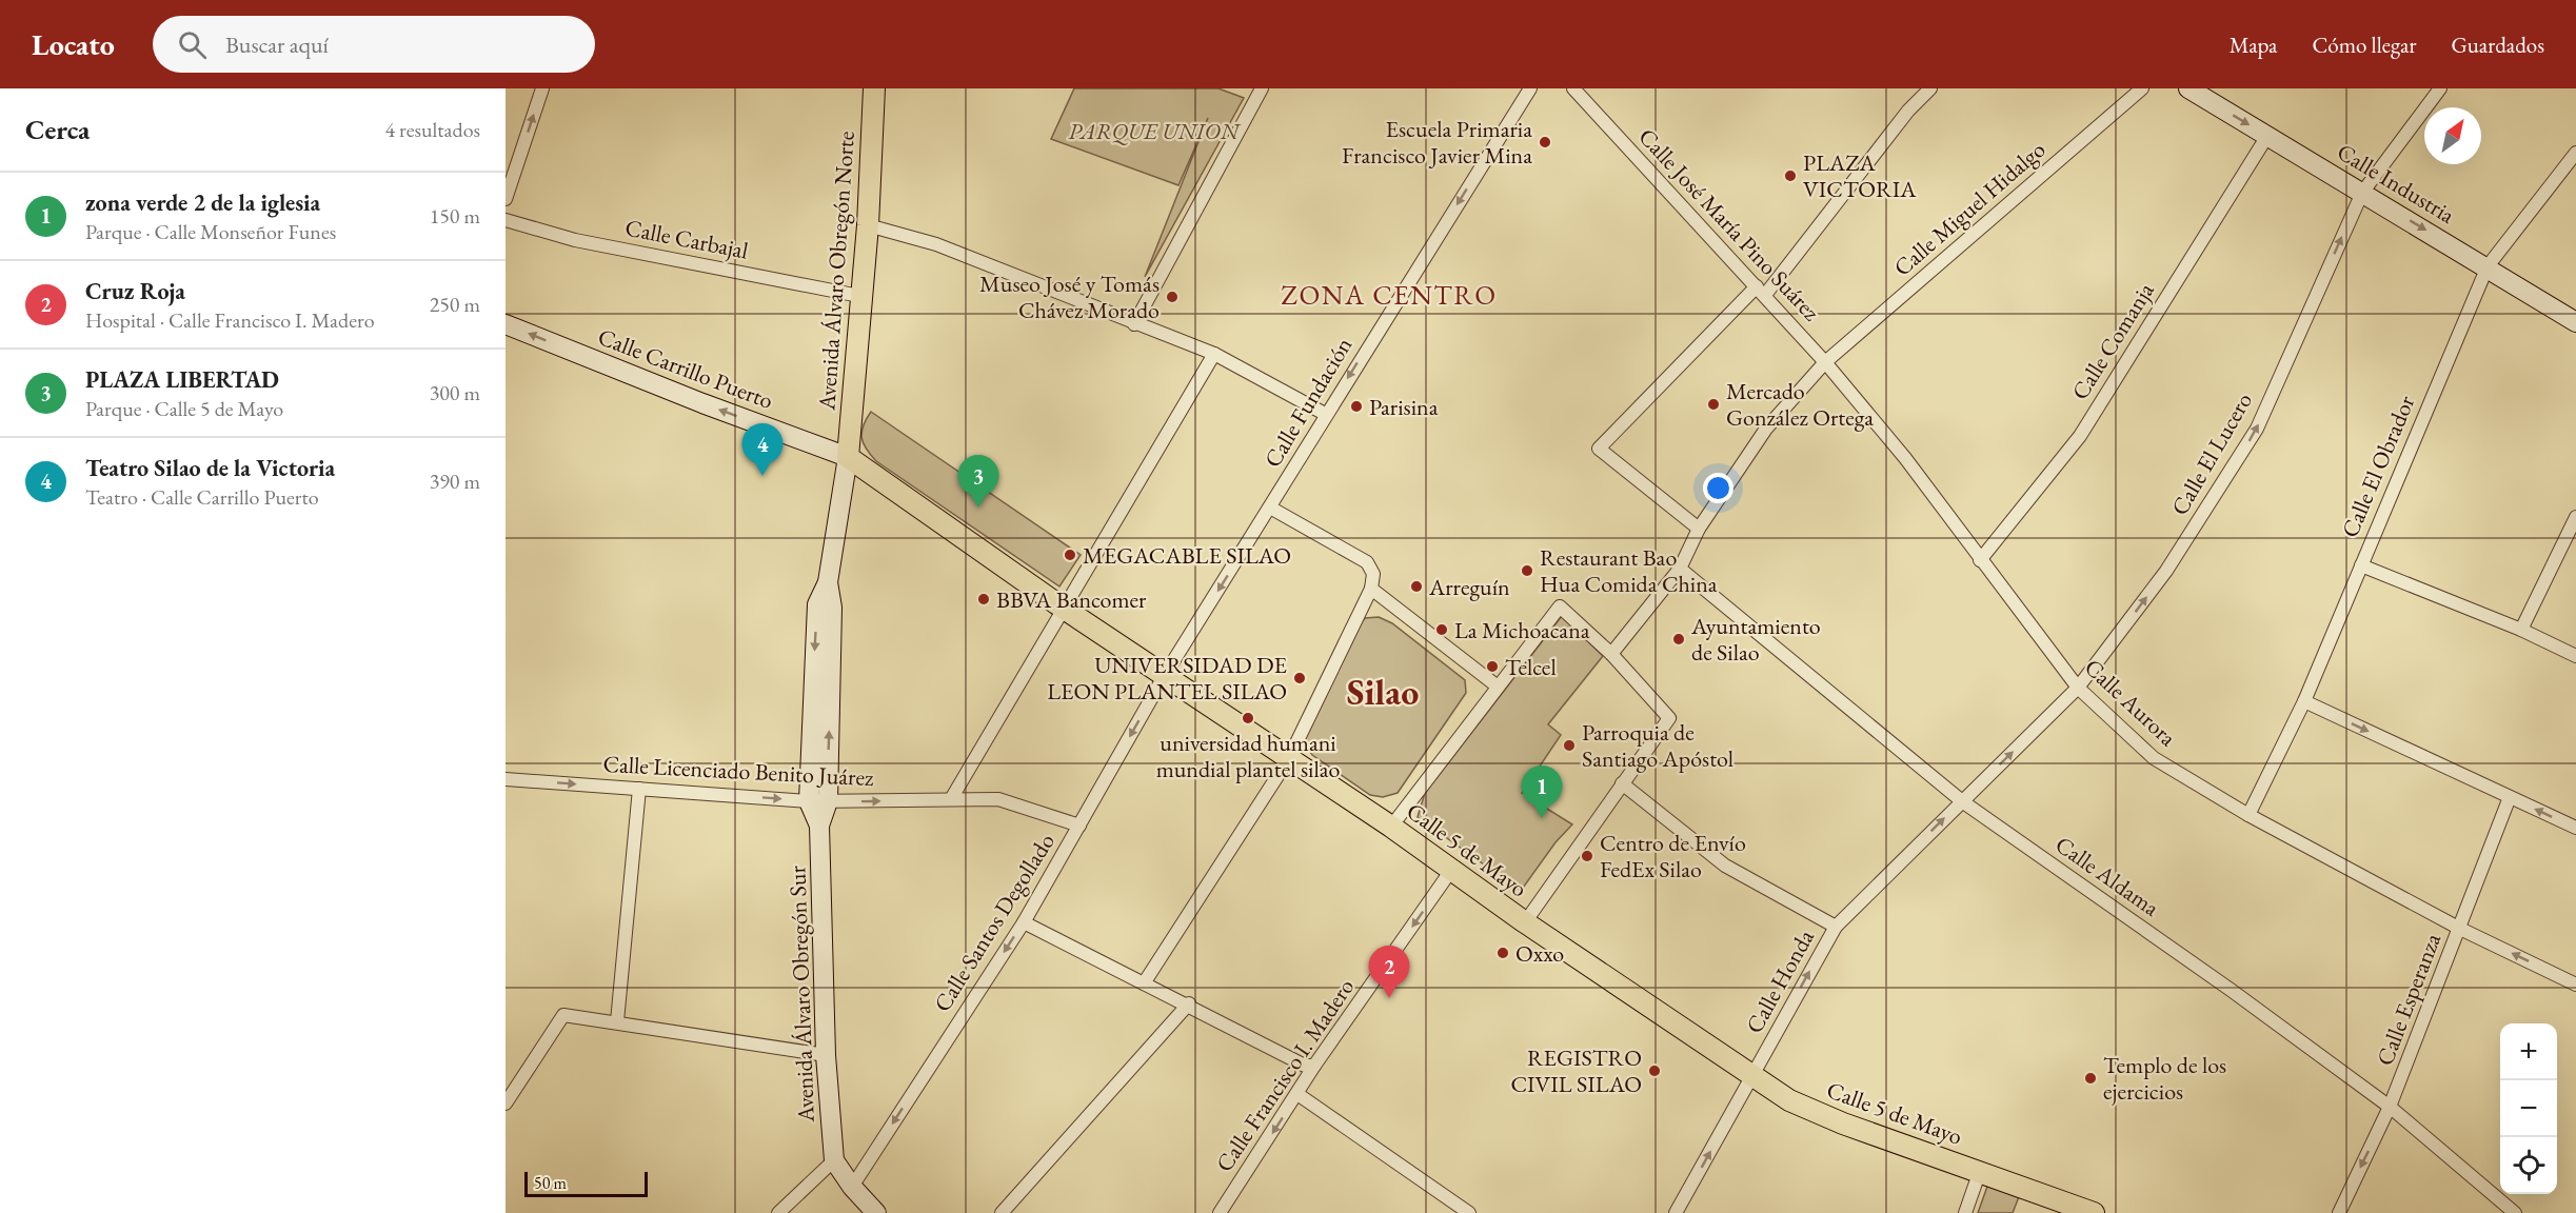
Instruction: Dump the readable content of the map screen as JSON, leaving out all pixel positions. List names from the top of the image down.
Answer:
{
  "streets": {
    "main road": ["Avenida Álvaro Obregón Norte", "Calle 5 de Mayo"],
    "street": [
      "Calle Industria",
      "Calle Miguel Hidalgo",
      "Calle José María Pino Suárez",
      "Calle Carbajal",
      "Calle Comanja",
      "Calle Carrillo Puerto",
      "Calle Fundación",
      "Calle El Lucero",
      "Calle El Obrador",
      "Calle Aurora",
      "Calle Licenciado Benito Juárez",
      "Calle Aldama",
      "Calle Santos Degollado",
      "Calle Honda",
      "Avenida Álvaro Obregón Sur",
      "Calle Esperanza",
      "Calle Francisco I. Madero"
    ]
  },
  "crossings": [
    ["Calle Industria", "Calle Comanja"],
    ["Calle Industria", "Calle El Lucero"],
    ["Calle Industria", "Calle El Obrador"],
    ["Calle Miguel Hidalgo", "Calle José María Pino Suárez"],
    ["Calle Miguel Hidalgo", "Calle Aurora"],
    ["Calle Miguel Hidalgo", "Calle Aldama"],
    ["Calle José María Pino Suárez", "Calle Aurora"],
    ["Calle Carbajal", "Avenida Álvaro Obregón Norte"],
    ["Avenida Álvaro Obregón Norte", "Calle Carrillo Puerto"],
    ["Avenida Álvaro Obregón Norte", "Calle 5 de Mayo"],
    ["Avenida Álvaro Obregón Norte", "Avenida Álvaro Obregón Sur"],
    ["Calle Comanja", "Calle Aurora"],
    ["Calle Carrillo Puerto", "Calle 5 de Mayo"],
    ["Calle Carrillo Puerto", "Avenida Álvaro Obregón Sur"],
    ["Calle Fundación", "Calle 5 de Mayo"],
    ["Calle Fundación", "Calle Santos Degollado"],
    ["Calle El Lucero", "Calle Aurora"],
    ["Calle El Lucero", "Calle Aldama"],
    ["Calle El Lucero", "Calle Honda"],
    ["Calle El Obrador", "Calle Aurora"],
    ["Calle Aurora", "Calle Esperanza"],
    ["Calle Licenciado Benito Juárez", "Calle Santos Degollado"],
    ["Calle Licenciado Benito Juárez", "Avenida Álvaro Obregón Sur"],
    ["Calle 5 de Mayo", "Calle Santos Degollado"],
    ["Calle 5 de Mayo", "Calle Honda"],
    ["Calle 5 de Mayo", "Avenida Álvaro Obregón Sur"],
    ["Calle 5 de Mayo", "Calle Francisco I. Madero"],
    ["Calle Aldama", "Calle Honda"],
    ["Calle Aldama", "Calle Esperanza"]
  ],
  "one_way": [
    "Calle Industria",
    "Calle Carrillo Puerto",
    "Calle Fundación",
    "Calle El Lucero",
    "Calle Licenciado Benito Juárez",
    "Calle Santos Degollado",
    "Calle Honda",
    "Calle Francisco I. Madero"
  ],
  "districts": ["ZONA CENTRO", "Silao"],
  "parks": ["PARQUE UNION"],
  "places": [
    "Escuela Primaria Francisco Javier Mina",
    "PLAZA VICTORIA",
    "Museo José y Tomás Chávez Morado",
    "Mercado González Ortega",
    "Parisina",
    "MEGACABLE SILAO",
    "Restaurant Bao Hua Comida China",
    "Arreguín",
    "BBVA Bancomer",
    "La Michoacana",
    "Ayuntamiento de Silao",
    "Telcel",
    "UNIVERSIDAD DE LEON PLANTEL SILAO",
    "universidad humani mundial plantel silao",
    "Parroquia de Santiago Apóstol",
    "Centro de Envío FedEx Silao",
    "Oxxo",
    "REGISTRO CIVIL SILAO",
    "Templo de los ejercicios"
  ],
  "scale_bar": "50 m",
  "north": "top right",
  "page": {
    "header": "Locato",
    "search": "Buscar aquí",
    "nav": ["Mapa", "Cómo llegar", "Guardados"],
    "heading": ["Cerca", "4 resultados"],
    "list": [
      {
        "mark": "1",
        "name": "zona verde 2 de la iglesia",
        "note": "Parque · Calle Monseñor Funes",
        "value": "150 m"
      },
      {
        "mark": "2",
        "name": "Cruz Roja",
        "note": "Hospital · Calle Francisco I. Madero",
        "value": "250 m"
      },
      {
        "mark": "3",
        "name": "PLAZA LIBERTAD",
        "note": "Parque · Calle 5 de Mayo",
        "value": "300 m"
      },
      {
        "mark": "4",
        "name": "Teatro Silao de la Victoria",
        "note": "Teatro · Calle Carrillo Puerto",
        "value": "390 m"
      }
    ],
    "pins": [
      "4",
      "3",
      "1",
      "2"
    ],
    "map_buttons": ["+", "−"],
    "scale": "50 m"
  }
}
